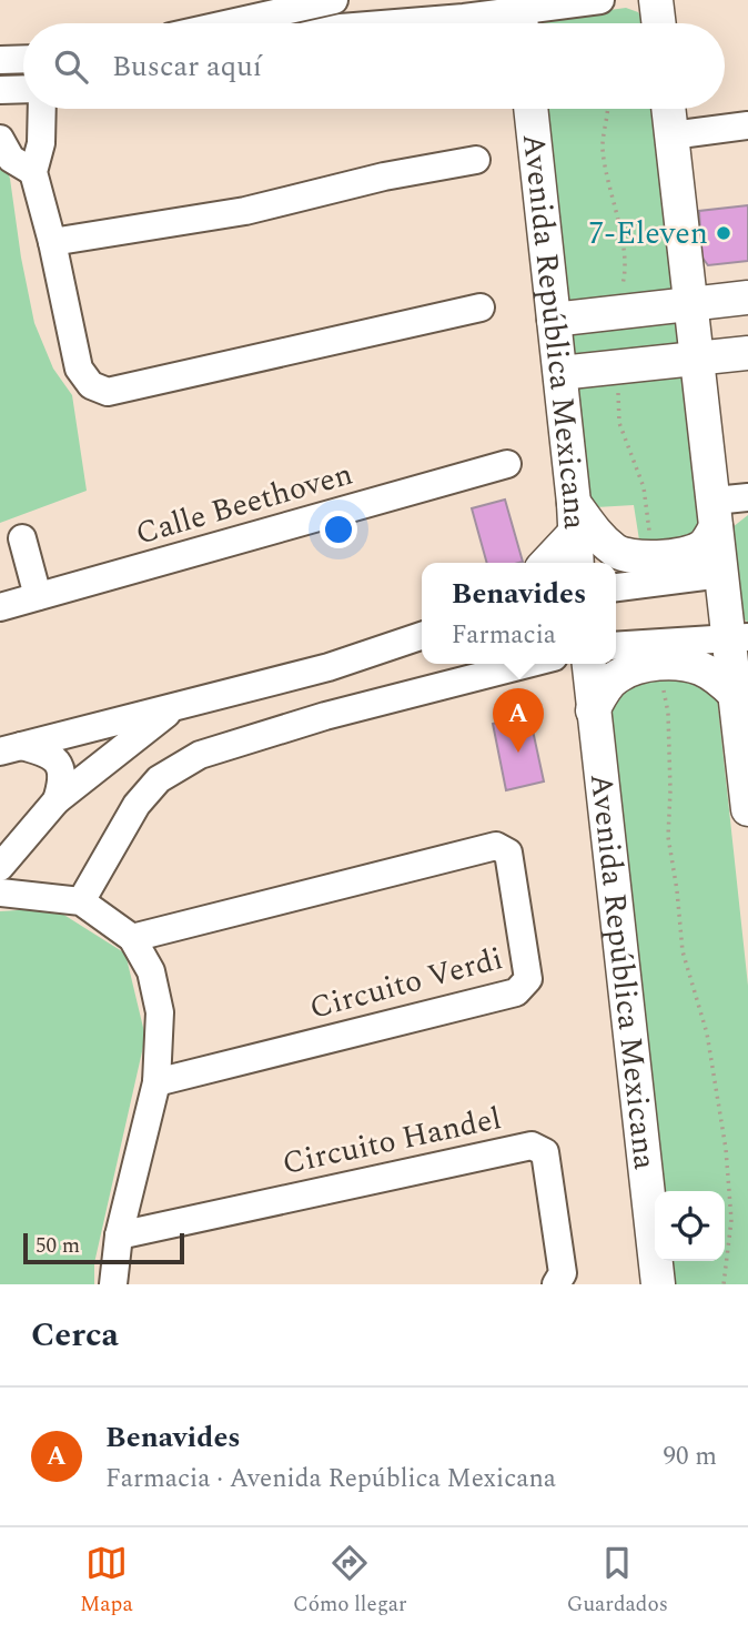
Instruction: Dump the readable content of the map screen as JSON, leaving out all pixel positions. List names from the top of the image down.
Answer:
{
  "streets": {
    "main road": ["Avenida República Mexicana"],
    "street": ["Calle Beethoven", "Circuito Verdi", "Circuito Handel"]
  },
  "places": ["7-Eleven"],
  "scale_bar": "50 m",
  "page": {
    "search": "Buscar aquí",
    "popup": ["Benavides", "Farmacia"],
    "pins": "A",
    "scale": "50 m",
    "heading": "Cerca",
    "list": [
      {
        "mark": "A",
        "name": "Benavides",
        "note": "Farmacia · Avenida República Mexicana",
        "value": "90 m"
      }
    ],
    "nav": ["Mapa", "Cómo llegar", "Guardados"]
  }
}
